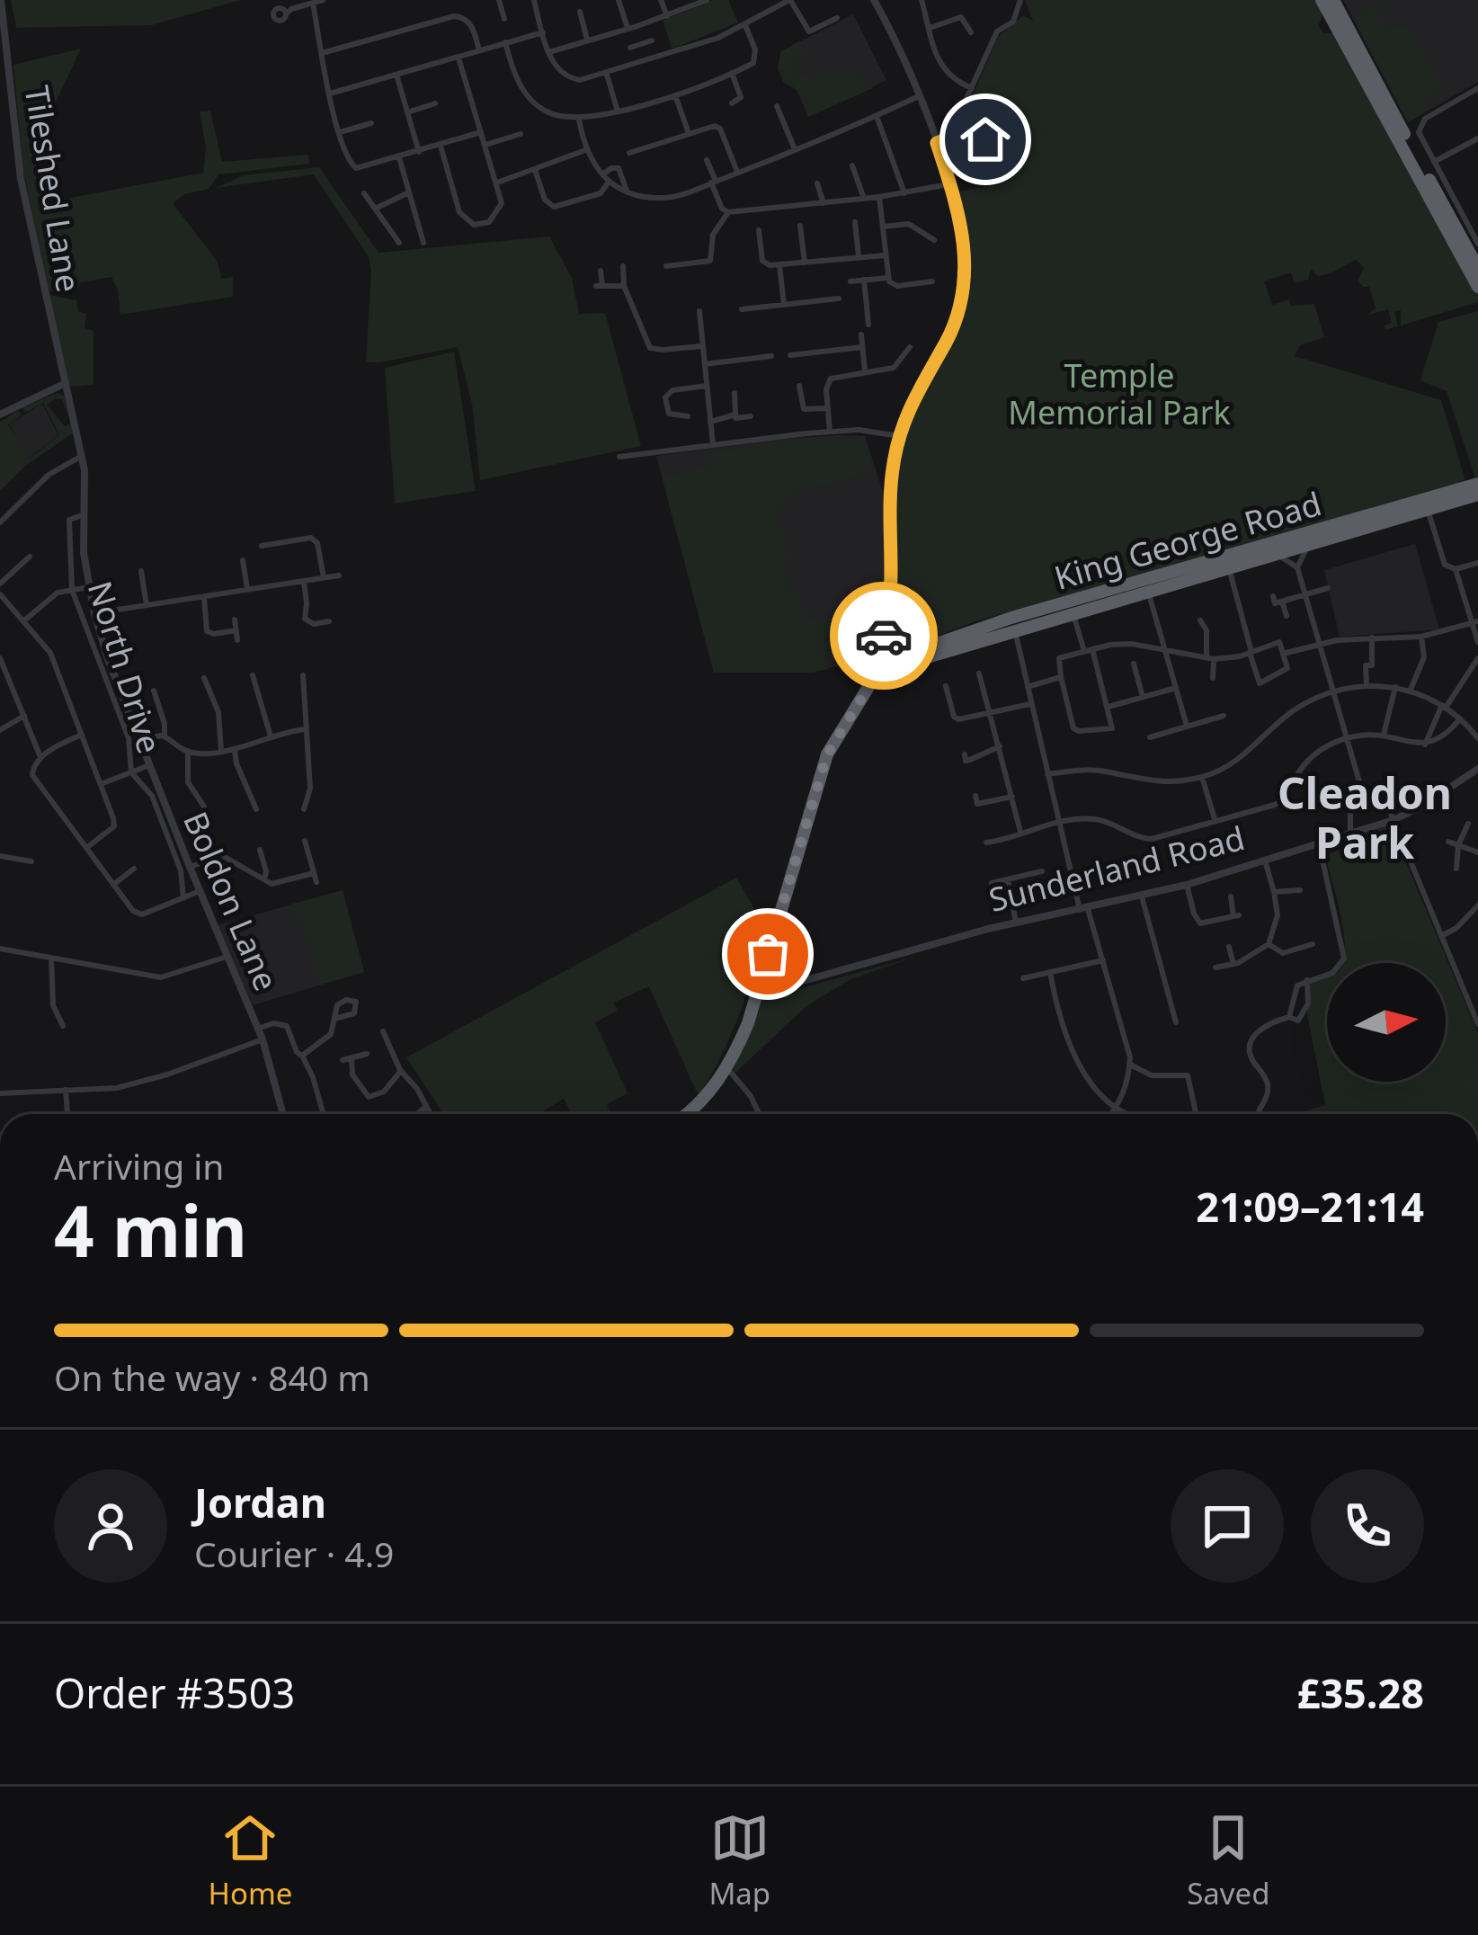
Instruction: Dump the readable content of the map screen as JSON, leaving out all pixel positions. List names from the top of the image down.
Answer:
{
  "streets": {
    "highway": ["King George Road"],
    "street": [
      "Tileshed Lane",
      "North Drive",
      "Sunderland Road",
      "Boldon Lane"
    ]
  },
  "crossings": [
    ["Tileshed Lane", "North Drive"],
    ["Tileshed Lane", "Boldon Lane"],
    ["North Drive", "Boldon Lane"]
  ],
  "districts": ["Cleadon Park"],
  "parks": ["Temple Memorial Park"],
  "north": "right",
  "page": {
    "heading": ["4 min", "Arriving in", "21:09–21:14"],
    "panel": [
      "Jordan",
      "Courier · 4.9",
      "Order #3503",
      "£35.28"
    ],
    "bar": "On the way · 840 m",
    "tabs": ["Home", "Map", "Saved"]
  }
}
